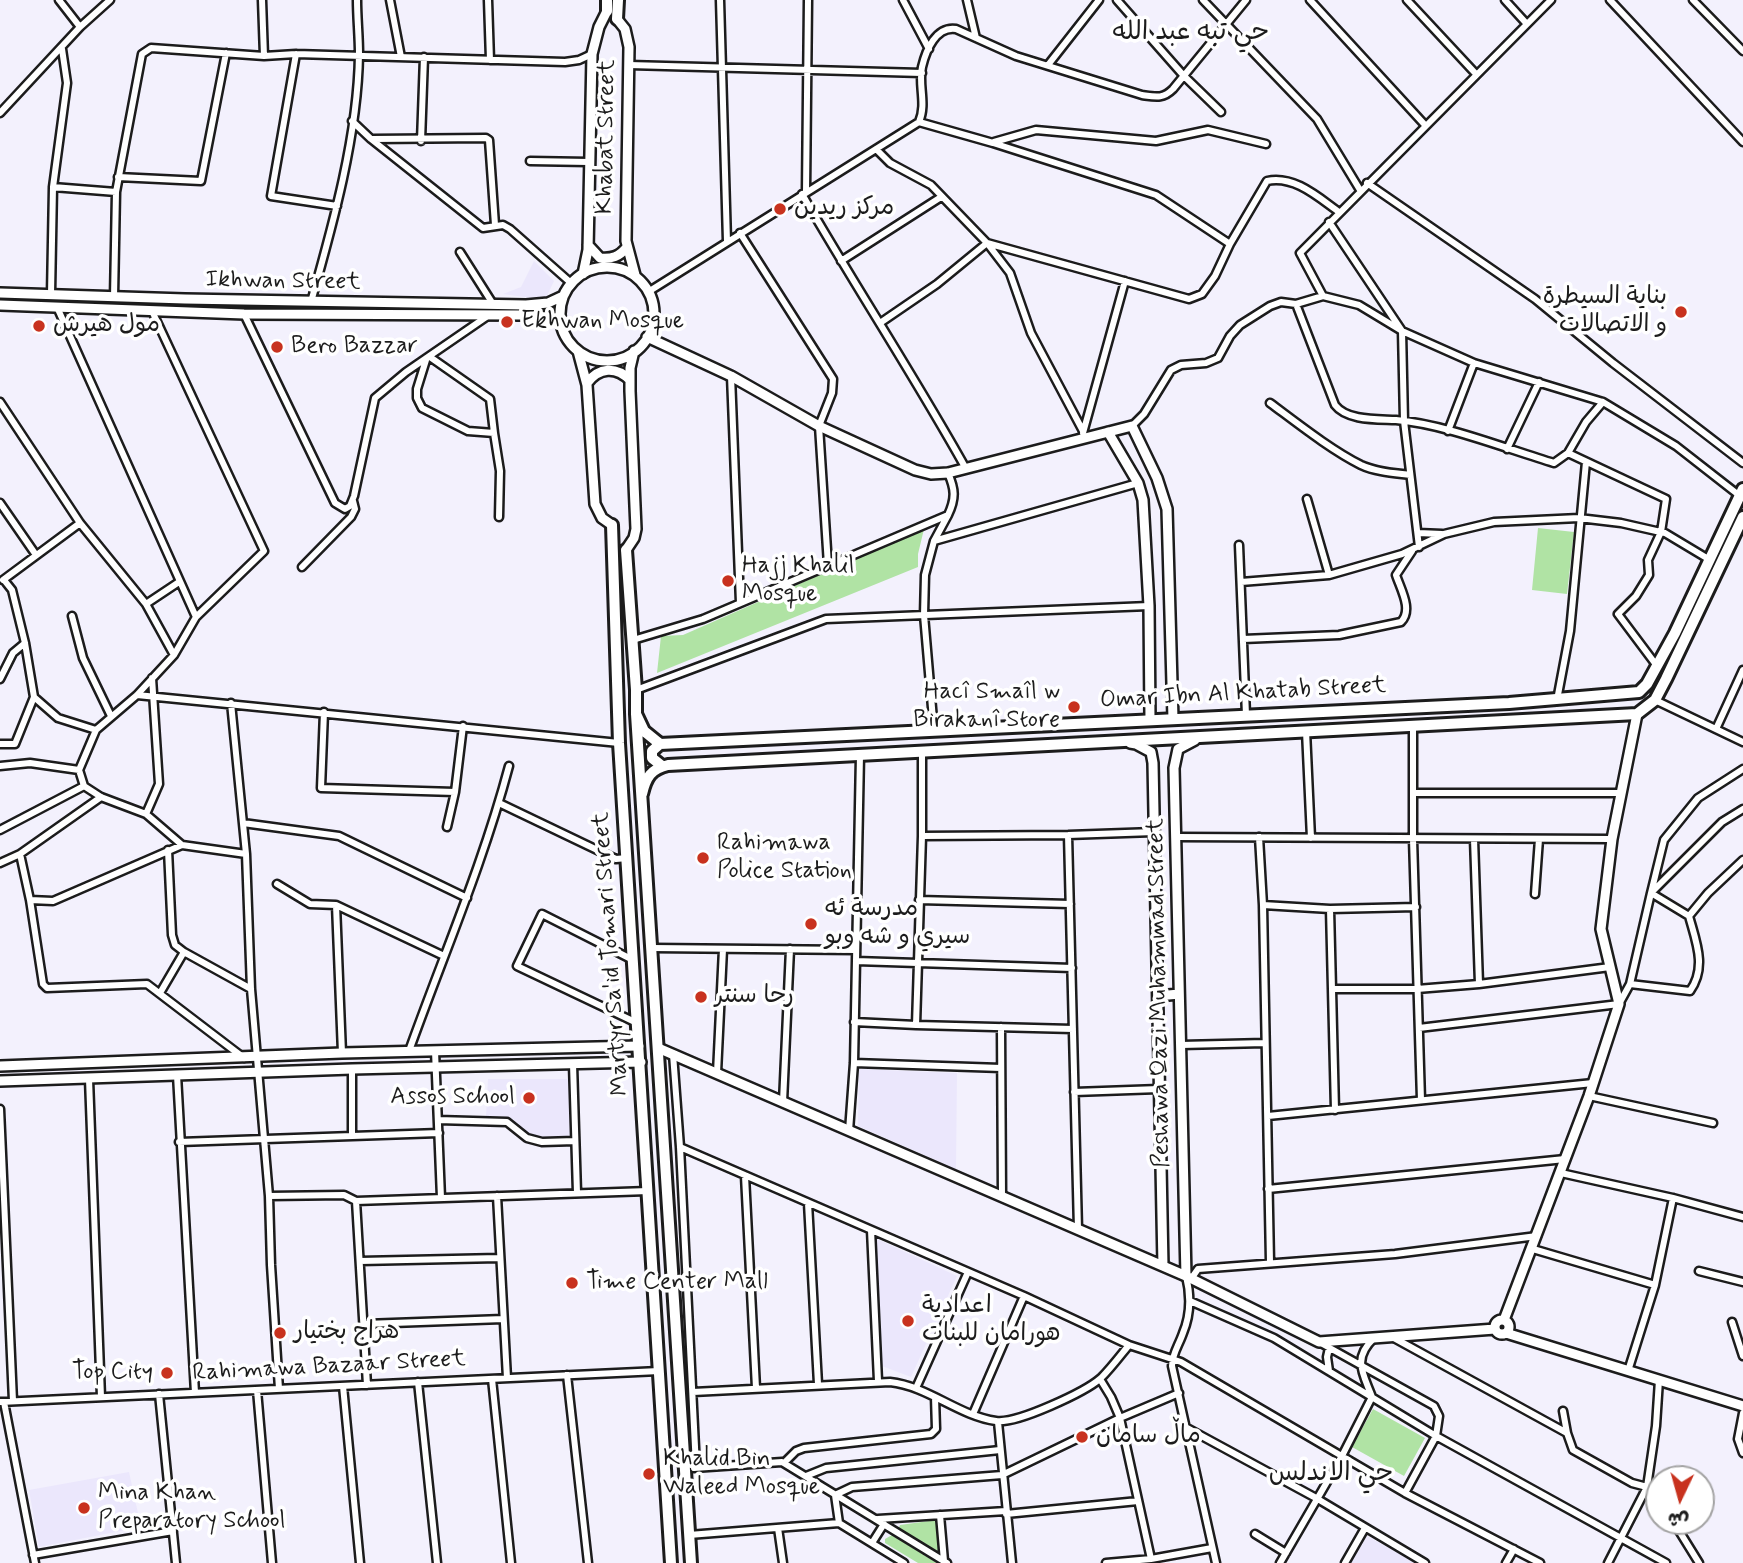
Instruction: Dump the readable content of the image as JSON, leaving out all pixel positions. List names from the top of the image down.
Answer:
{
  "streets": {
    "main road": [
      "Khabat Street",
      "Ikhwan Street",
      "Omar Ibn Al Khatab Street",
      "Martyr Sa'id Tomari Street",
      "Peshawa Qazi Muhammad Street"
    ],
    "street": ["Rahimawa Bazaar Street"]
  },
  "crossings": [
    ["Khabat Street", "Ikhwan Street"],
    ["Khabat Street", "Martyr Sa'id Tomari Street"],
    ["Ikhwan Street", "Martyr Sa'id Tomari Street"],
    ["Omar Ibn Al Khatab Street", "Peshawa Qazi Muhammad Street"],
    ["Martyr Sa'id Tomari Street", "Rahimawa Bazaar Street"]
  ],
  "districts": ["حي تبه عبد الله", "حي الاندلس"],
  "places": [
    "مركز ريدين",
    "بناية السيطرة و الاتصالات",
    "Ekhwan Mosque",
    "مول هيرش",
    "Bero Bazzar",
    "Hajj Khalil Mosque",
    "Hacî Smaîl w Birakanî Store",
    "Rahimawa Police Station",
    "مدرسة ئه سيري و شه وبو",
    "رحا سنتر",
    "Assos School",
    "Time Center Mall",
    "اعدادية هورامان للبنات",
    "هراج بختيار",
    "Top City",
    "ماڵ سامان",
    "Khalid Bin Waleed Mosque",
    "Mina Khan Preparatory School"
  ],
  "north": "bottom"
}
